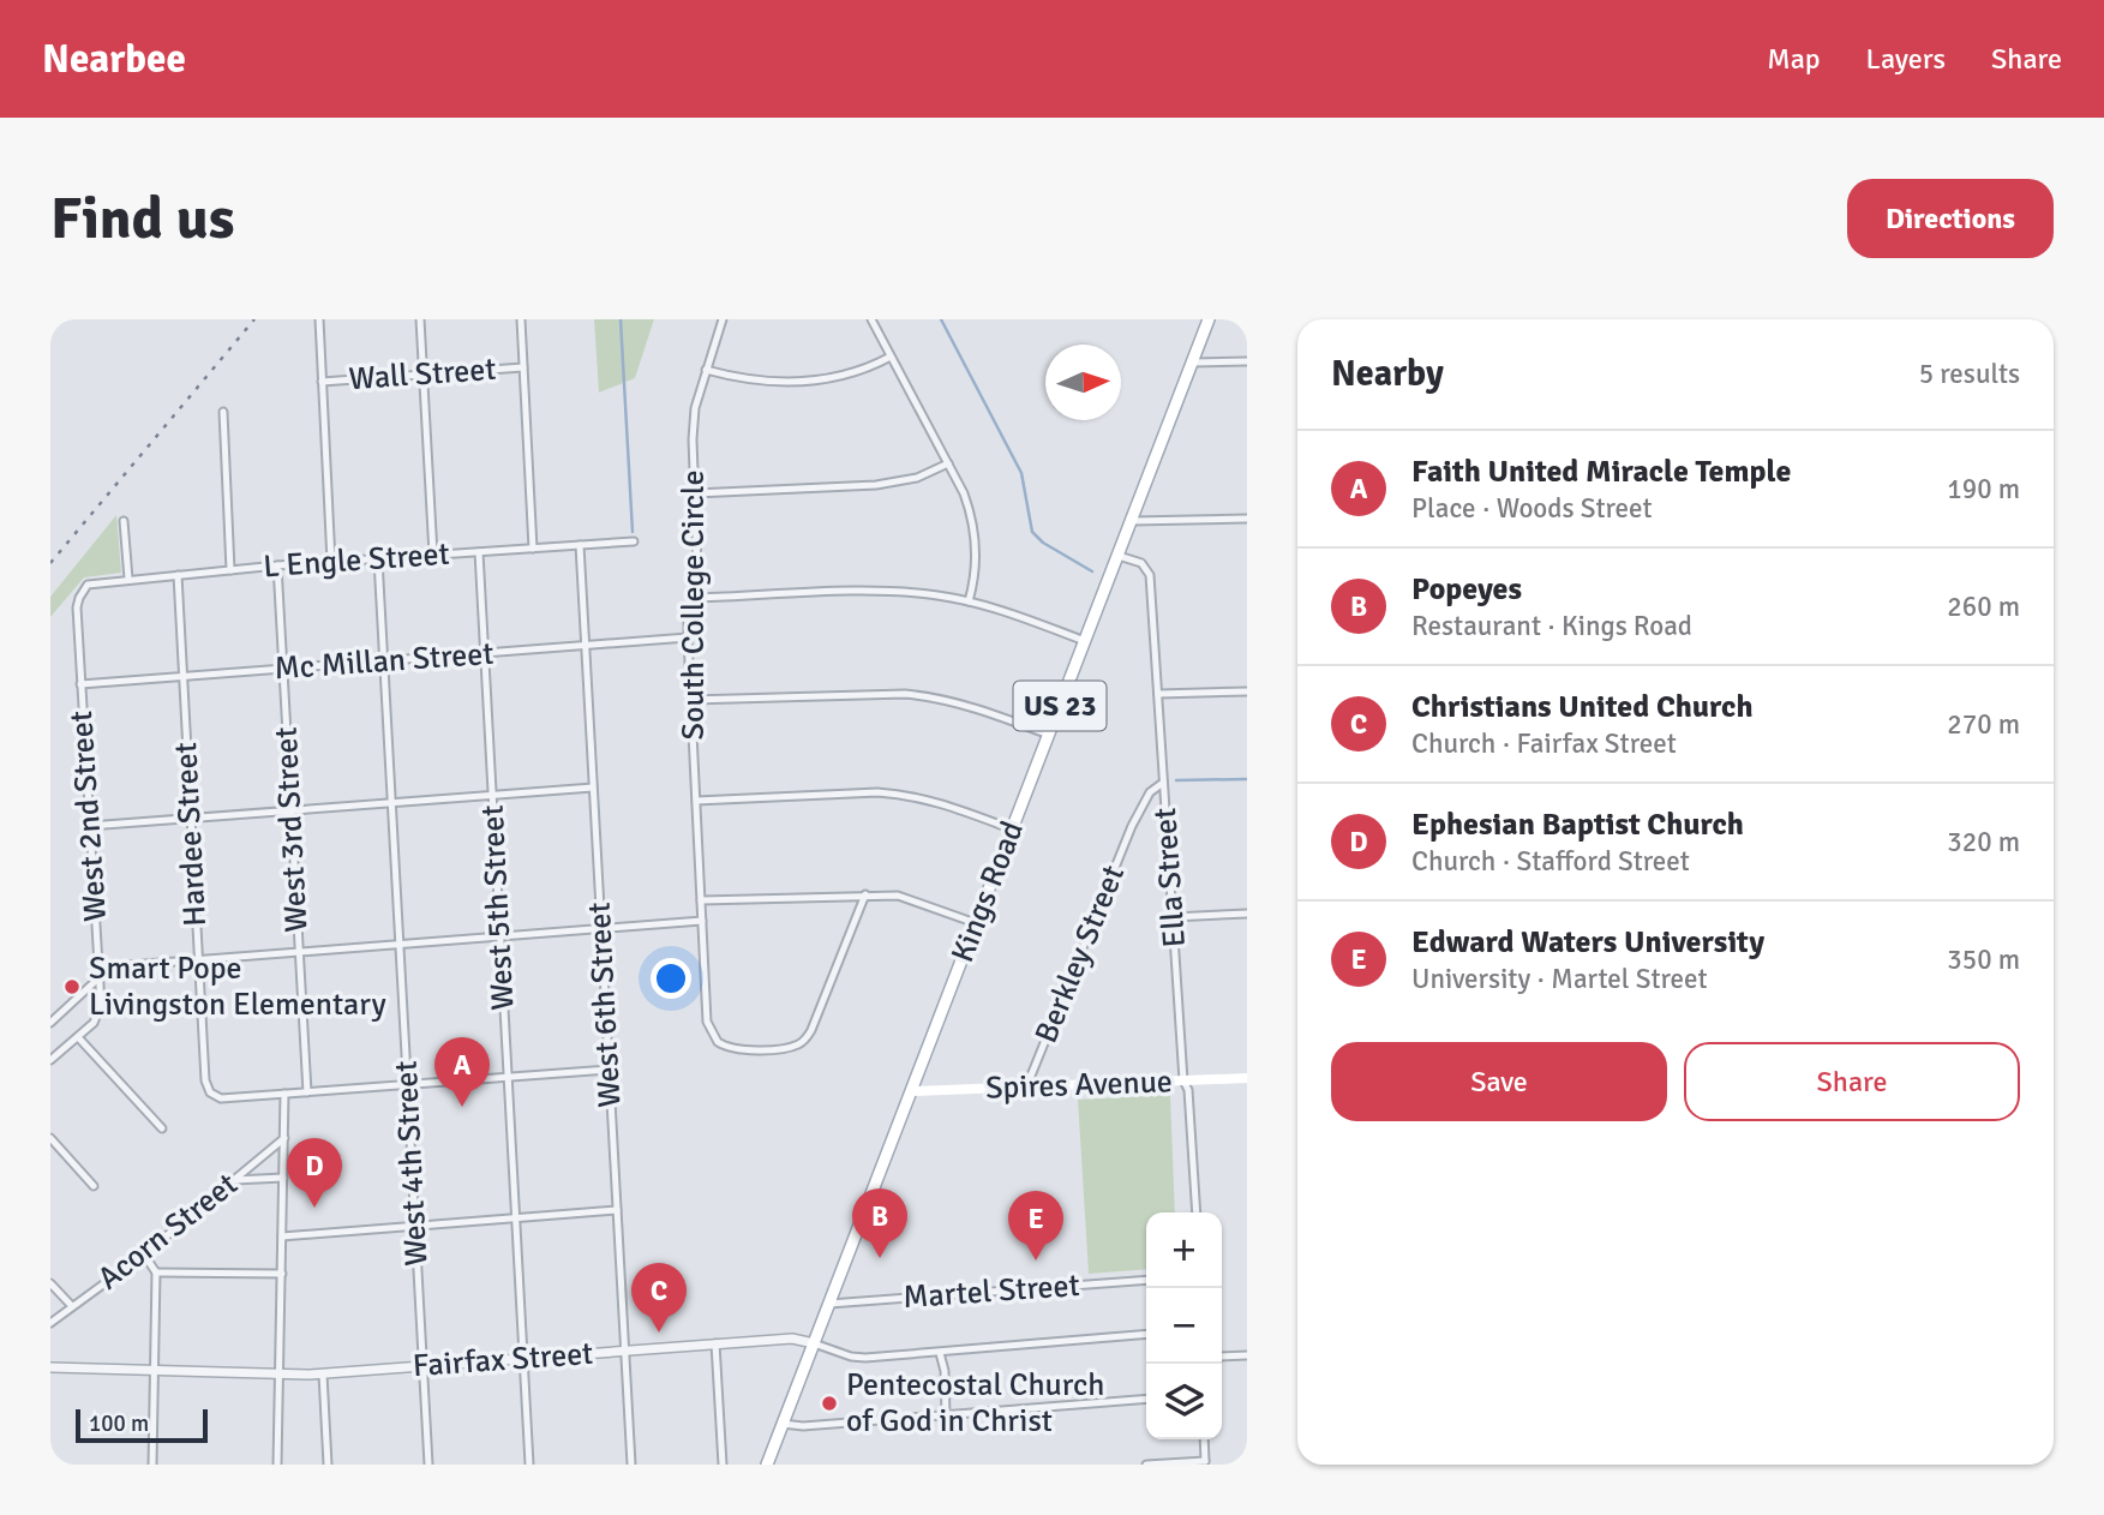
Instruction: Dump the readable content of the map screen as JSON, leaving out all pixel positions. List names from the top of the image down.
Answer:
{
  "streets": {
    "main road": ["US 23", "Kings Road", "Spires Avenue"],
    "street": [
      "Wall Street",
      "L Engle Street",
      "South College Circle",
      "Mc Millan Street",
      "West 2nd Street",
      "West 3rd Street",
      "Hardee Street",
      "Ella Street",
      "West 5th Street",
      "Berkley Street",
      "West 6th Street",
      "West 4th Street",
      "Acorn Street",
      "Martel Street",
      "Fairfax Street"
    ]
  },
  "crossings": [
    ["L Engle Street", "West 2nd Street"],
    ["L Engle Street", "West 3rd Street"],
    ["L Engle Street", "Hardee Street"],
    ["L Engle Street", "West 5th Street"],
    ["L Engle Street", "West 6th Street"],
    ["L Engle Street", "West 4th Street"],
    ["South College Circle", "Mc Millan Street"],
    ["Mc Millan Street", "West 2nd Street"],
    ["Mc Millan Street", "West 3rd Street"],
    ["Mc Millan Street", "Hardee Street"],
    ["Mc Millan Street", "West 5th Street"],
    ["Mc Millan Street", "West 6th Street"],
    ["Mc Millan Street", "West 4th Street"],
    ["Ella Street", "Kings Road"],
    ["Ella Street", "Berkley Street"],
    ["Ella Street", "Spires Avenue"],
    ["Kings Road", "Spires Avenue"],
    ["Kings Road", "Martel Street"],
    ["Kings Road", "Fairfax Street"],
    ["West 5th Street", "Fairfax Street"],
    ["Berkley Street", "Spires Avenue"],
    ["West 6th Street", "Fairfax Street"],
    ["West 4th Street", "Fairfax Street"]
  ],
  "places": ["Smart Pope Livingston Elementary", "Pentecostal Church of God in Christ"],
  "scale_bar": "100 m",
  "north": "right",
  "page": {
    "header": "Nearbee",
    "nav": ["Map", "Layers", "Share"],
    "buttons": [
      "Directions",
      ["Save", "Share"]
    ],
    "title": "Find us",
    "heading": ["Nearby", "5 results"],
    "list": [
      {
        "mark": "A",
        "name": "Faith United Miracle Temple",
        "note": "Place · Woods Street",
        "value": "190 m"
      },
      {
        "mark": "B",
        "name": "Popeyes",
        "note": "Restaurant · Kings Road",
        "value": "260 m"
      },
      {
        "mark": "C",
        "name": "Christians United Church",
        "note": "Church · Fairfax Street",
        "value": "270 m"
      },
      {
        "mark": "D",
        "name": "Ephesian Baptist Church",
        "note": "Church · Stafford Street",
        "value": "320 m"
      },
      {
        "mark": "E",
        "name": "Edward Waters University",
        "note": "University · Martel Street",
        "value": "350 m"
      }
    ],
    "pins": [
      "A",
      "D",
      "B",
      "E",
      "C"
    ],
    "map_buttons": ["+", "−"],
    "scale": "100 m"
  }
}
